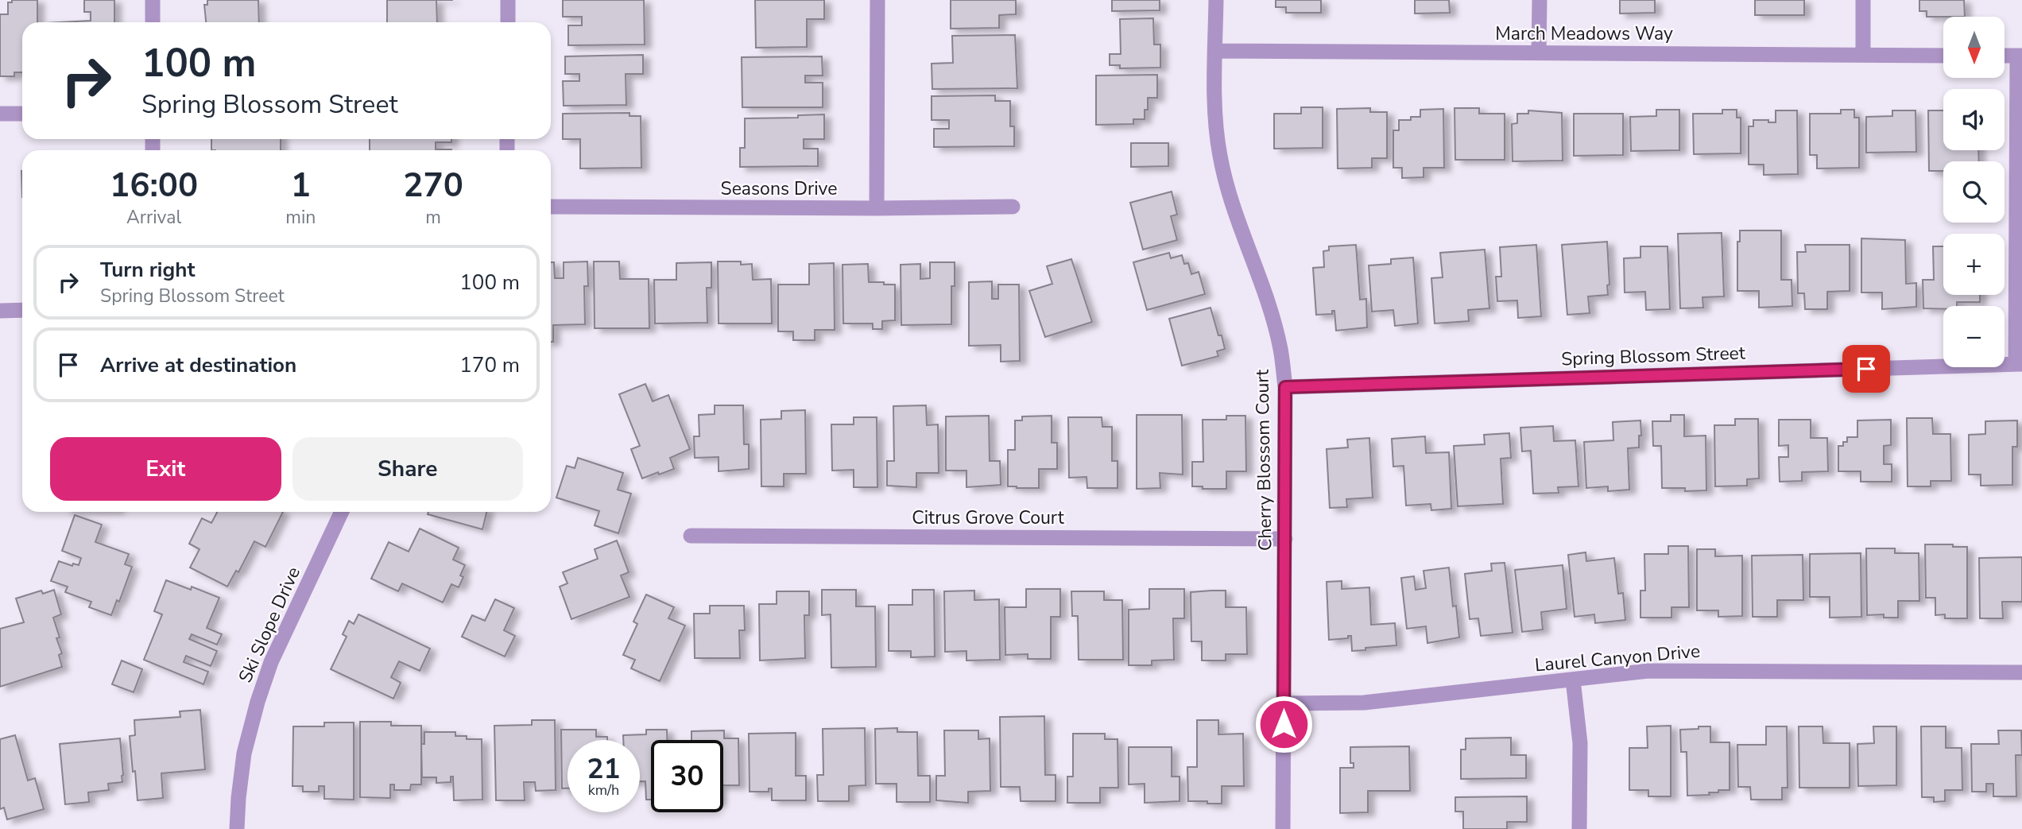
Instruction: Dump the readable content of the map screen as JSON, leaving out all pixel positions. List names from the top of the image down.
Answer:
{
  "streets": {
    "street": [
      "March Meadows Way",
      "Seasons Drive",
      "Spring Blossom Street",
      "Cherry Blossom Court",
      "Citrus Grove Court",
      "Ski Slope Drive",
      "Laurel Canyon Drive"
    ]
  },
  "crossings": [
    ["March Meadows Way", "Cherry Blossom Court"],
    ["Spring Blossom Street", "Cherry Blossom Court"],
    ["Cherry Blossom Court", "Citrus Grove Court"],
    ["Cherry Blossom Court", "Laurel Canyon Drive"]
  ],
  "north": "bottom",
  "page": {
    "map_buttons": ["+", "−"],
    "turn": ["100 m", "Spring Blossom Street"],
    "eta": [
      "16:00",
      "Arrival",
      "1",
      "min",
      "270",
      "m"
    ],
    "list": [
      {
        "name": "Turn right",
        "note": "Spring Blossom Street",
        "value": "100 m"
      },
      {
        "name": "Arrive at destination",
        "value": "170 m"
      }
    ],
    "buttons": ["Exit", "Share"],
    "speed": "21 km/h",
    "limit": "30"
  }
}
